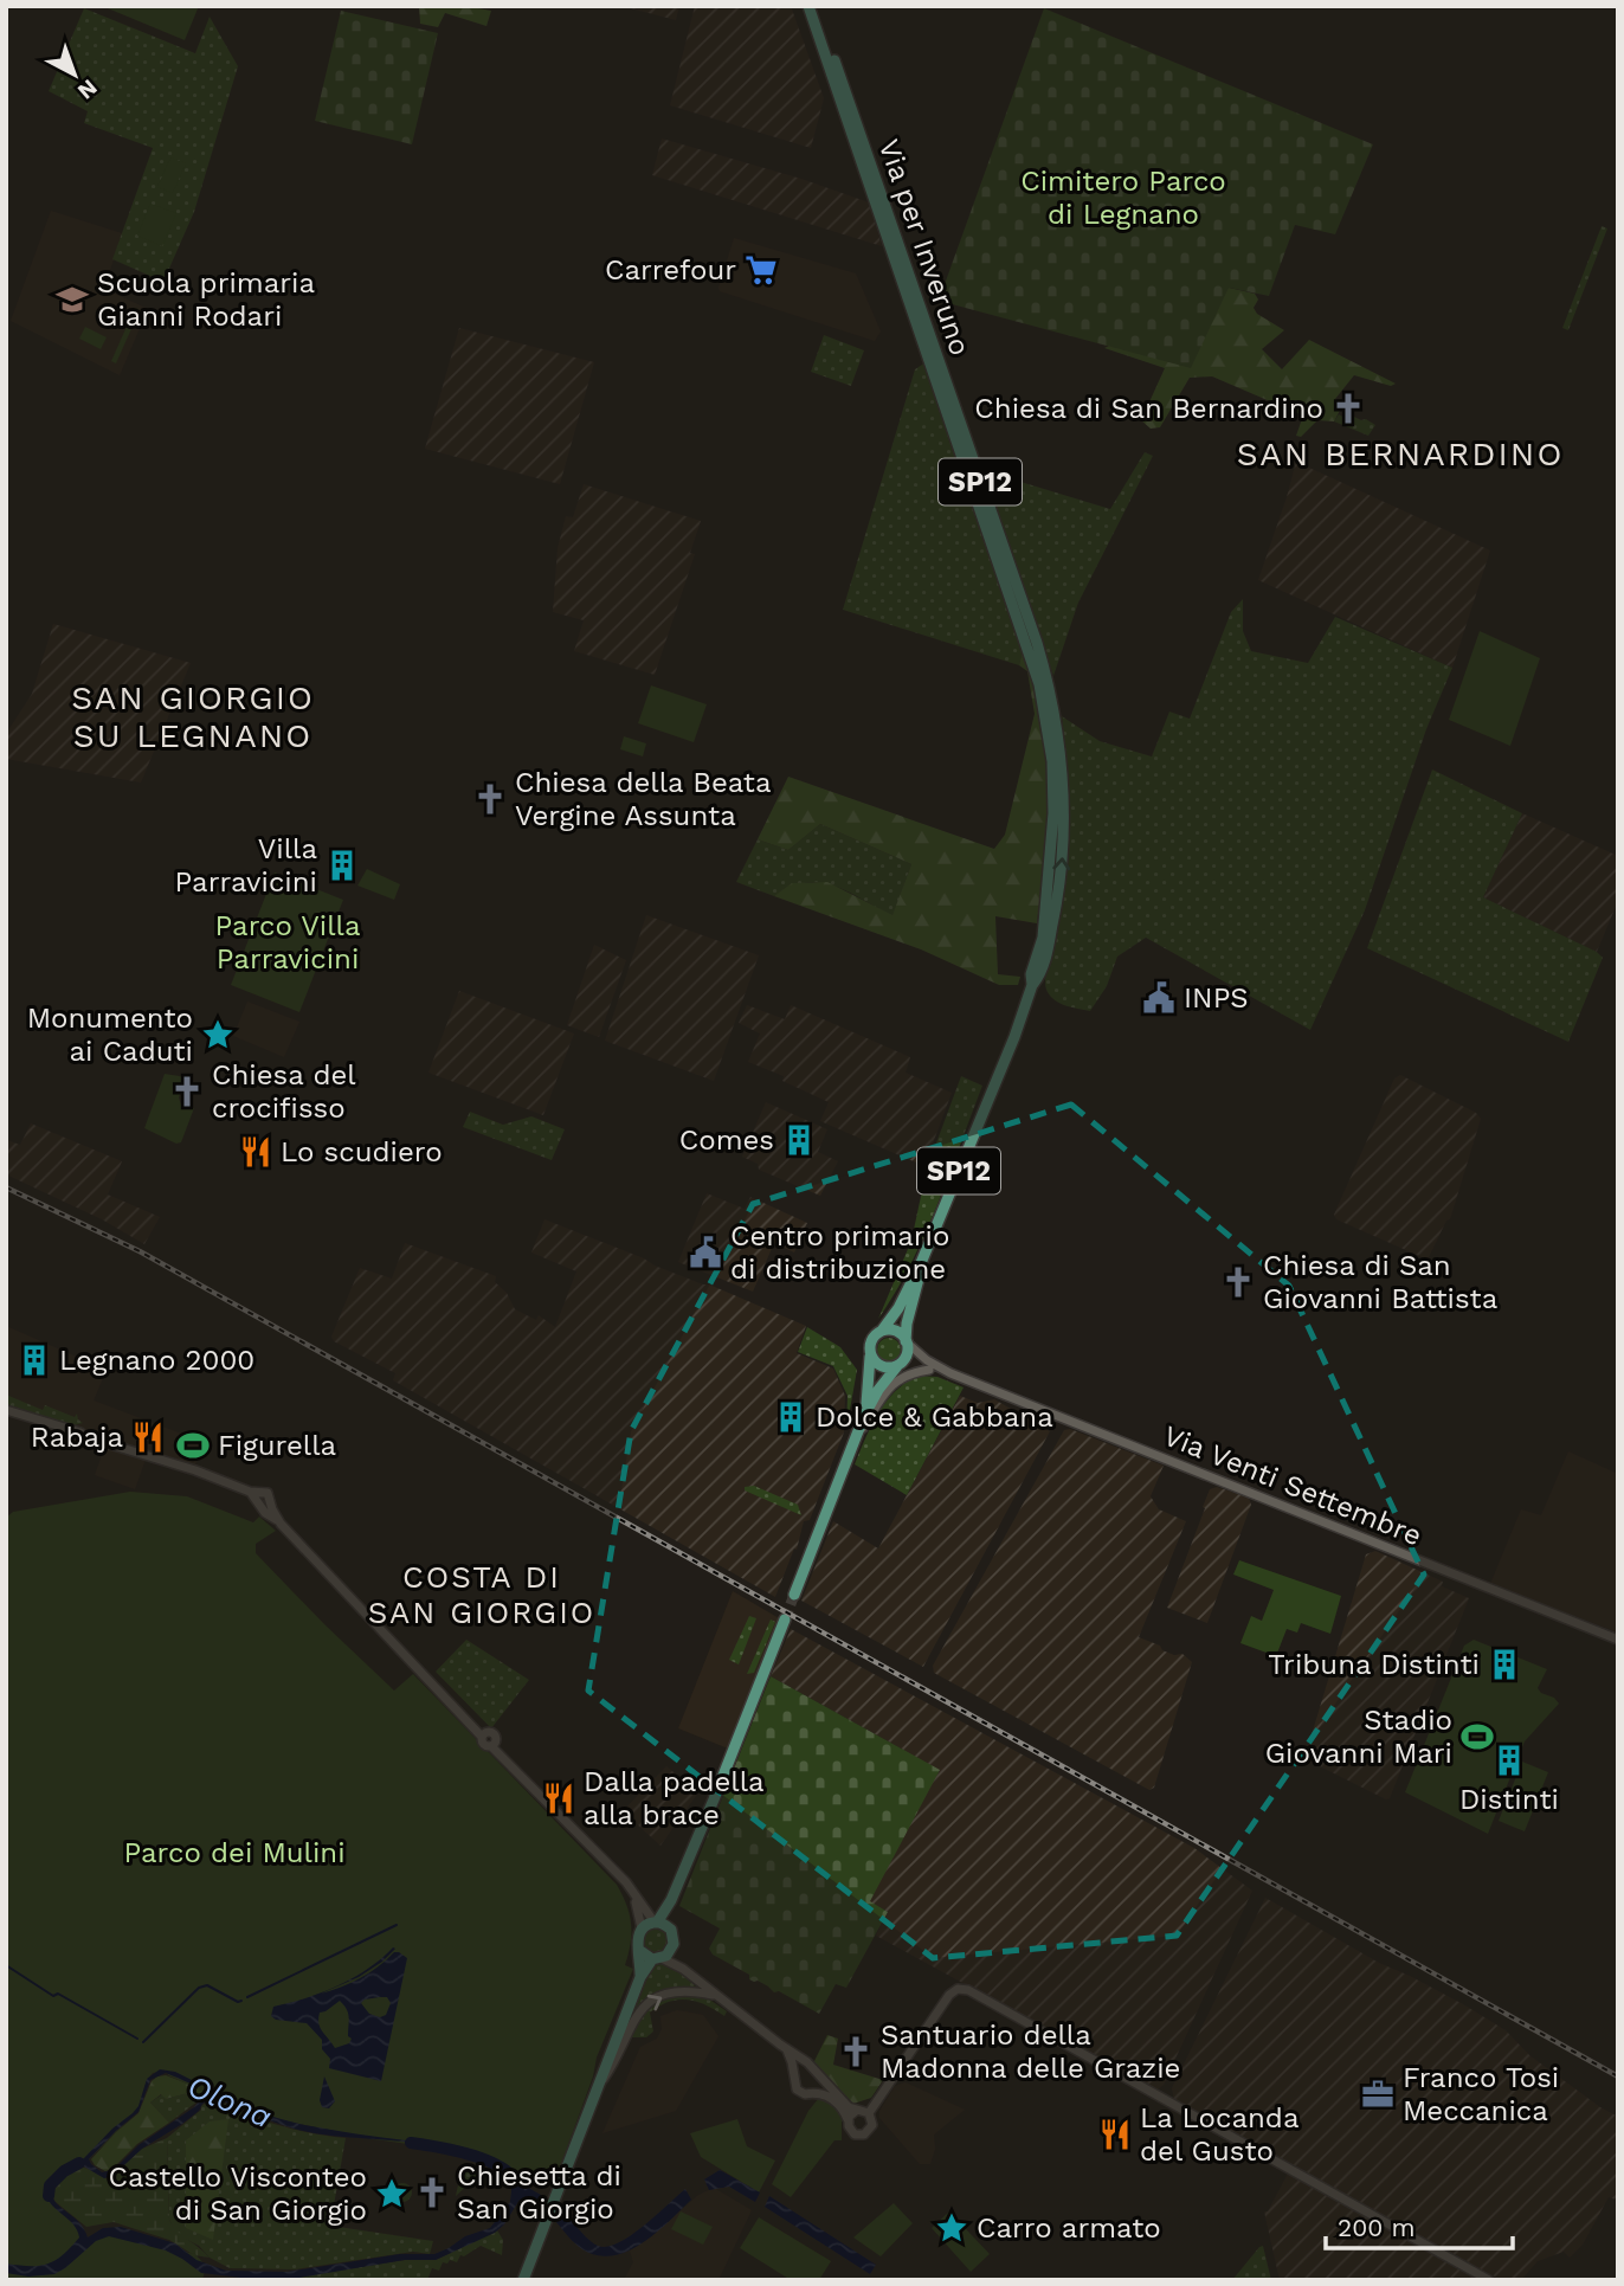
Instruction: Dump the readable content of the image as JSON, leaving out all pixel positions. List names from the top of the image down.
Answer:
{
  "streets": {
    "main road": ["Via per Inveruno", "SP12"],
    "street": ["Via Venti Settembre"]
  },
  "crossings": [
    ["Via per Inveruno", "Via Venti Settembre"]
  ],
  "districts": ["SAN BERNARDINO", "SAN GIORGIO SU LEGNANO", "COSTA DI SAN GIORGIO"],
  "water": ["Olona"],
  "parks": ["Cimitero Parco di Legnano", "Parco Villa Parravicini", "Parco dei Mulini"],
  "places": {
    "supermarket": ["Carrefour"],
    "school or university": ["Scuola primaria Gianni Rodari"],
    "church": [
      "Chiesa di San Bernardino",
      "Chiesa della Beata Vergine Assunta",
      "Chiesa del crocifisso",
      "Chiesa di San Giovanni Battista",
      "Santuario della Madonna delle Grazie",
      "Chiesetta di San Giorgio"
    ],
    "building": [
      "Villa Parravicini",
      "Comes",
      "Legnano 2000",
      "Dolce & Gabbana",
      "Tribuna Distinti",
      "Distinti"
    ],
    "public building": ["INPS", "Centro primario di distribuzione"],
    "place": ["Monumento ai Caduti", "Castello Visconteo di San Giorgio", "Carro armato"],
    "restaurant": [
      "Lo scudiero",
      "Rabaja",
      "Dalla padella alla brace",
      "La Locanda del Gusto"
    ],
    "sports": ["Figurella", "Stadio Giovanni Mari"],
    "office": ["Franco Tosi Meccanica"]
  },
  "scale_bar": "200 m",
  "north": "bottom right"
}
